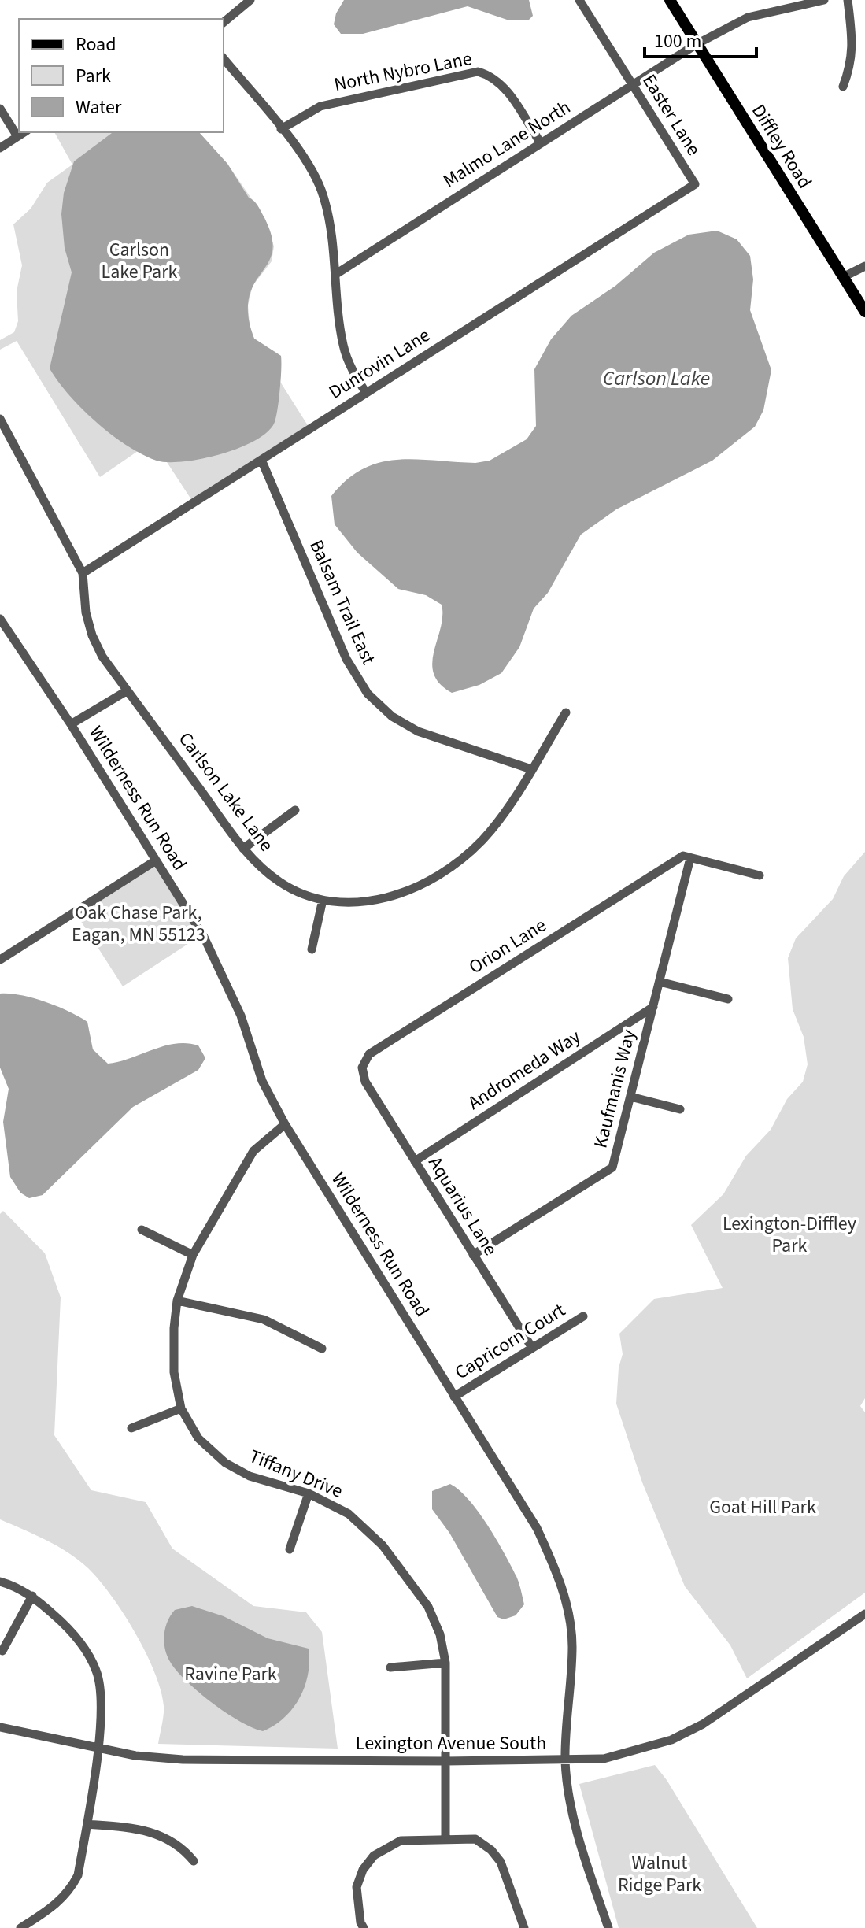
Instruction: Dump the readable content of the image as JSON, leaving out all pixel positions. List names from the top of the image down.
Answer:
{
  "streets": {
    "main road": ["Diffley Road"],
    "street": [
      "North Nybro Lane",
      "Easter Lane",
      "Malmo Lane North",
      "Dunrovin Lane",
      "Balsam Trail East",
      "Carlson Lake Lane",
      "Wilderness Run Road",
      "Orion Lane",
      "Andromeda Way",
      "Kaufmanis Way",
      "Aquarius Lane",
      "Capricorn Court",
      "Tiffany Drive",
      "Lexington Avenue South"
    ]
  },
  "crossings": [
    ["North Nybro Lane", "Malmo Lane North"],
    ["Easter Lane", "Malmo Lane North"],
    ["Easter Lane", "Dunrovin Lane"],
    ["Malmo Lane North", "Diffley Road"],
    ["Dunrovin Lane", "Balsam Trail East"],
    ["Dunrovin Lane", "Carlson Lake Lane"],
    ["Balsam Trail East", "Carlson Lake Lane"],
    ["Wilderness Run Road", "Capricorn Court"],
    ["Wilderness Run Road", "Tiffany Drive"],
    ["Wilderness Run Road", "Lexington Avenue South"],
    ["Orion Lane", "Kaufmanis Way"],
    ["Orion Lane", "Aquarius Lane"],
    ["Andromeda Way", "Kaufmanis Way"],
    ["Andromeda Way", "Aquarius Lane"],
    ["Kaufmanis Way", "Aquarius Lane"],
    ["Aquarius Lane", "Capricorn Court"],
    ["Tiffany Drive", "Lexington Avenue South"]
  ],
  "water": ["Carlson Lake"],
  "parks": [
    "Carlson Lake Park",
    "Oak Chase Park, Eagan, MN 55123",
    "Lexington-Diffley Park",
    "Goat Hill Park",
    "Ravine Park",
    "Walnut Ridge Park"
  ],
  "legend": ["Road", "Park", "Water"],
  "scale_bar": "100 m"
}
